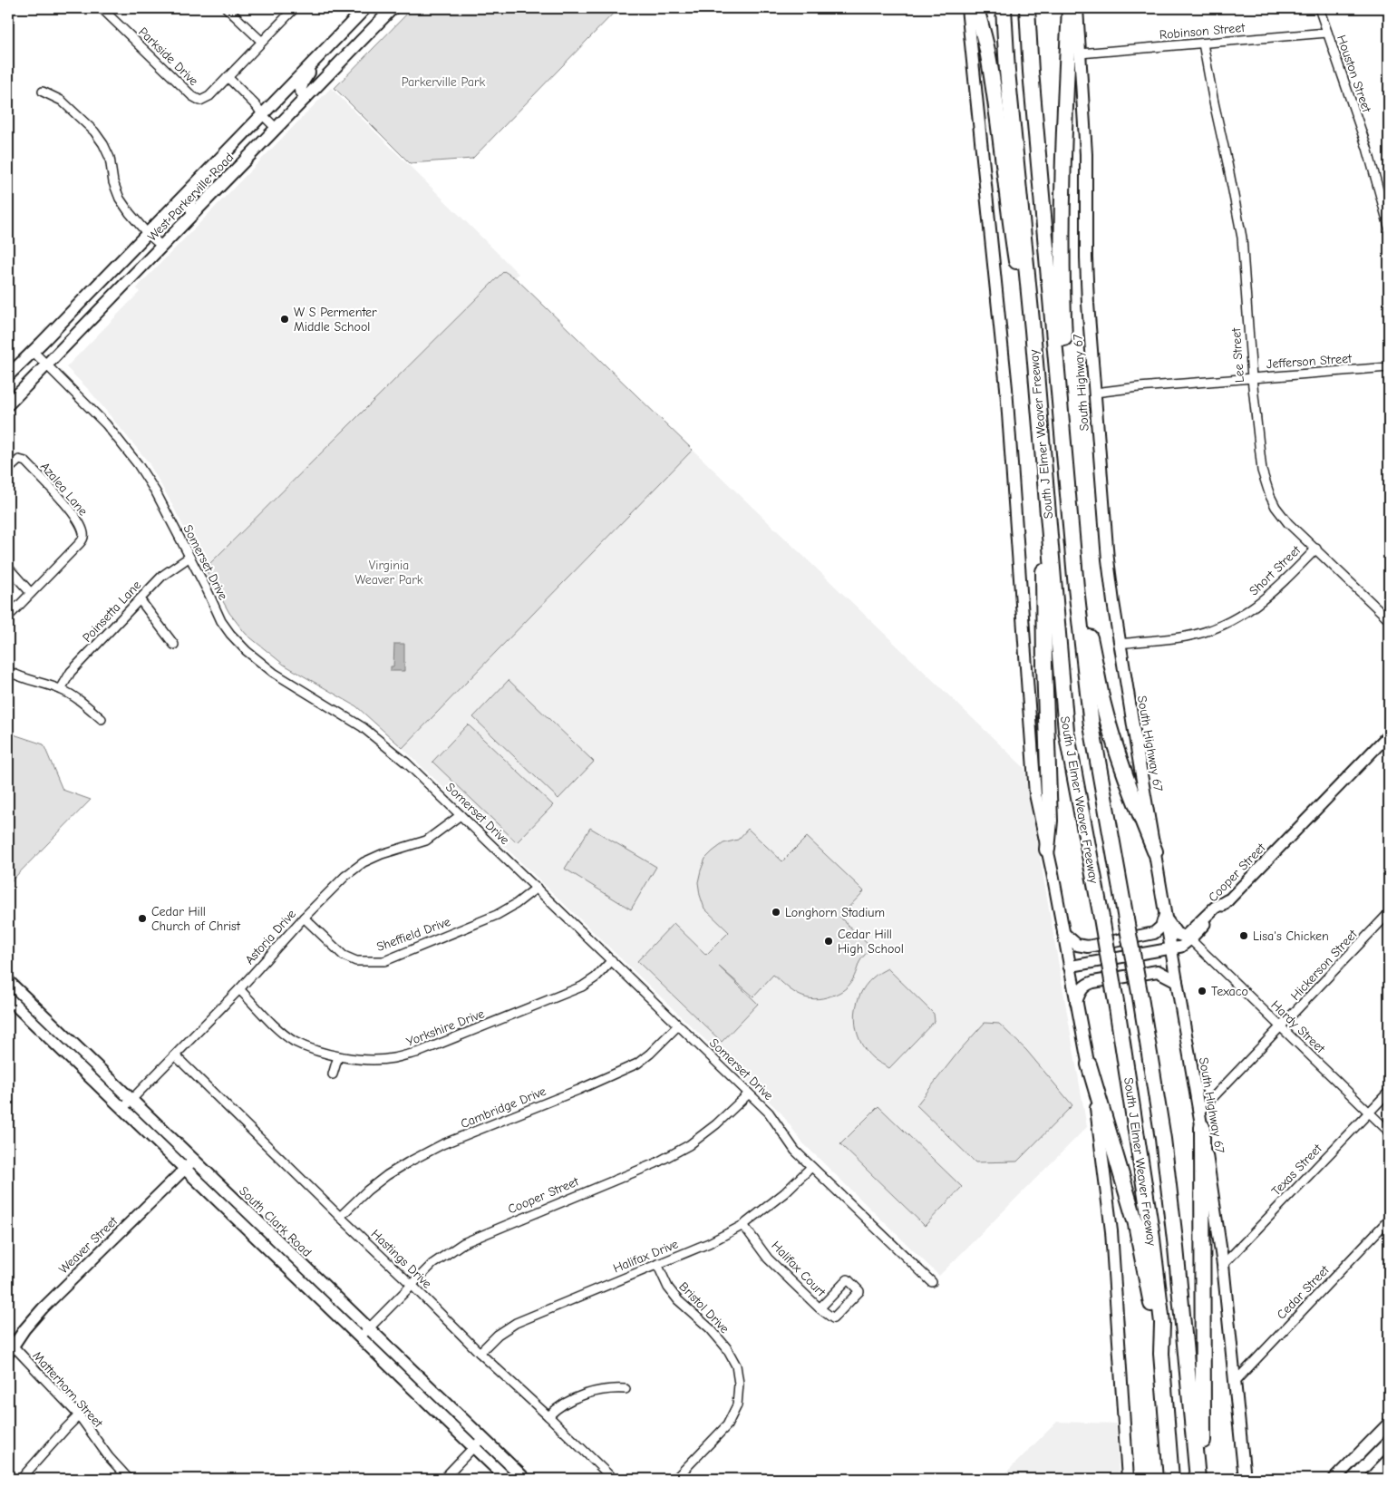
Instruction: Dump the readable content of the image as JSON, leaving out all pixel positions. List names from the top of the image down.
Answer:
{
  "streets": {
    "highway": ["South J Elmer Weaver Freeway"],
    "main road": ["West Parkerville Road", "South Highway 67", "South Clark Road"],
    "street": [
      "Robinson Street",
      "Parkside Drive",
      "Houston Street",
      "Lee Street",
      "Jefferson Street",
      "Azalea Lane",
      "Somerset Drive",
      "Short Street",
      "Poinsetta Lane",
      "Cooper Street",
      "Sheffield Drive",
      "Astoria Drive",
      "Hickerson Street",
      "Hardy Street",
      "Yorkshire Drive",
      "Cambridge Drive",
      "Texas Street",
      "Weaver Street",
      "Halifax Drive",
      "Hastings Drive",
      "Halifax Court",
      "Cedar Street",
      "Bristol Drive",
      "Matterhorn Street"
    ]
  },
  "crossings": [
    ["Robinson Street", "Houston Street"],
    ["Robinson Street", "Lee Street"],
    ["Robinson Street", "South Highway 67"],
    ["West Parkerville Road", "Somerset Drive"],
    ["Lee Street", "Jefferson Street"],
    ["Lee Street", "Short Street"],
    ["Jefferson Street", "South Highway 67"],
    ["South Highway 67", "Short Street"],
    ["South Highway 67", "Cooper Street"],
    ["South Highway 67", "Hickerson Street"],
    ["South Highway 67", "Texas Street"],
    ["South Highway 67", "Cedar Street"],
    ["Somerset Drive", "Poinsetta Lane"],
    ["Somerset Drive", "Cooper Street"],
    ["Somerset Drive", "Sheffield Drive"],
    ["Somerset Drive", "Astoria Drive"],
    ["Somerset Drive", "Yorkshire Drive"],
    ["Somerset Drive", "Cambridge Drive"],
    ["Somerset Drive", "Halifax Drive"],
    ["Cooper Street", "Hardy Street"],
    ["Cooper Street", "South Clark Road"],
    ["Cooper Street", "Hastings Drive"],
    ["Sheffield Drive", "Astoria Drive"],
    ["Astoria Drive", "Yorkshire Drive"],
    ["Astoria Drive", "South Clark Road"],
    ["Astoria Drive", "Hastings Drive"],
    ["Hickerson Street", "Hardy Street"],
    ["Hardy Street", "Texas Street"],
    ["Cambridge Drive", "Hastings Drive"],
    ["South Clark Road", "Weaver Street"],
    ["Weaver Street", "Matterhorn Street"],
    ["Halifax Drive", "Hastings Drive"],
    ["Halifax Drive", "Halifax Court"],
    ["Halifax Drive", "Bristol Drive"]
  ],
  "parks": ["Parkerville Park", "Virginia Weaver Park"],
  "places": [
    "W S Permenter Middle School",
    "Longhorn Stadium",
    "Cedar Hill Church of Christ",
    "Lisa's Chicken",
    "Cedar Hill High School",
    "Texaco"
  ]
}
